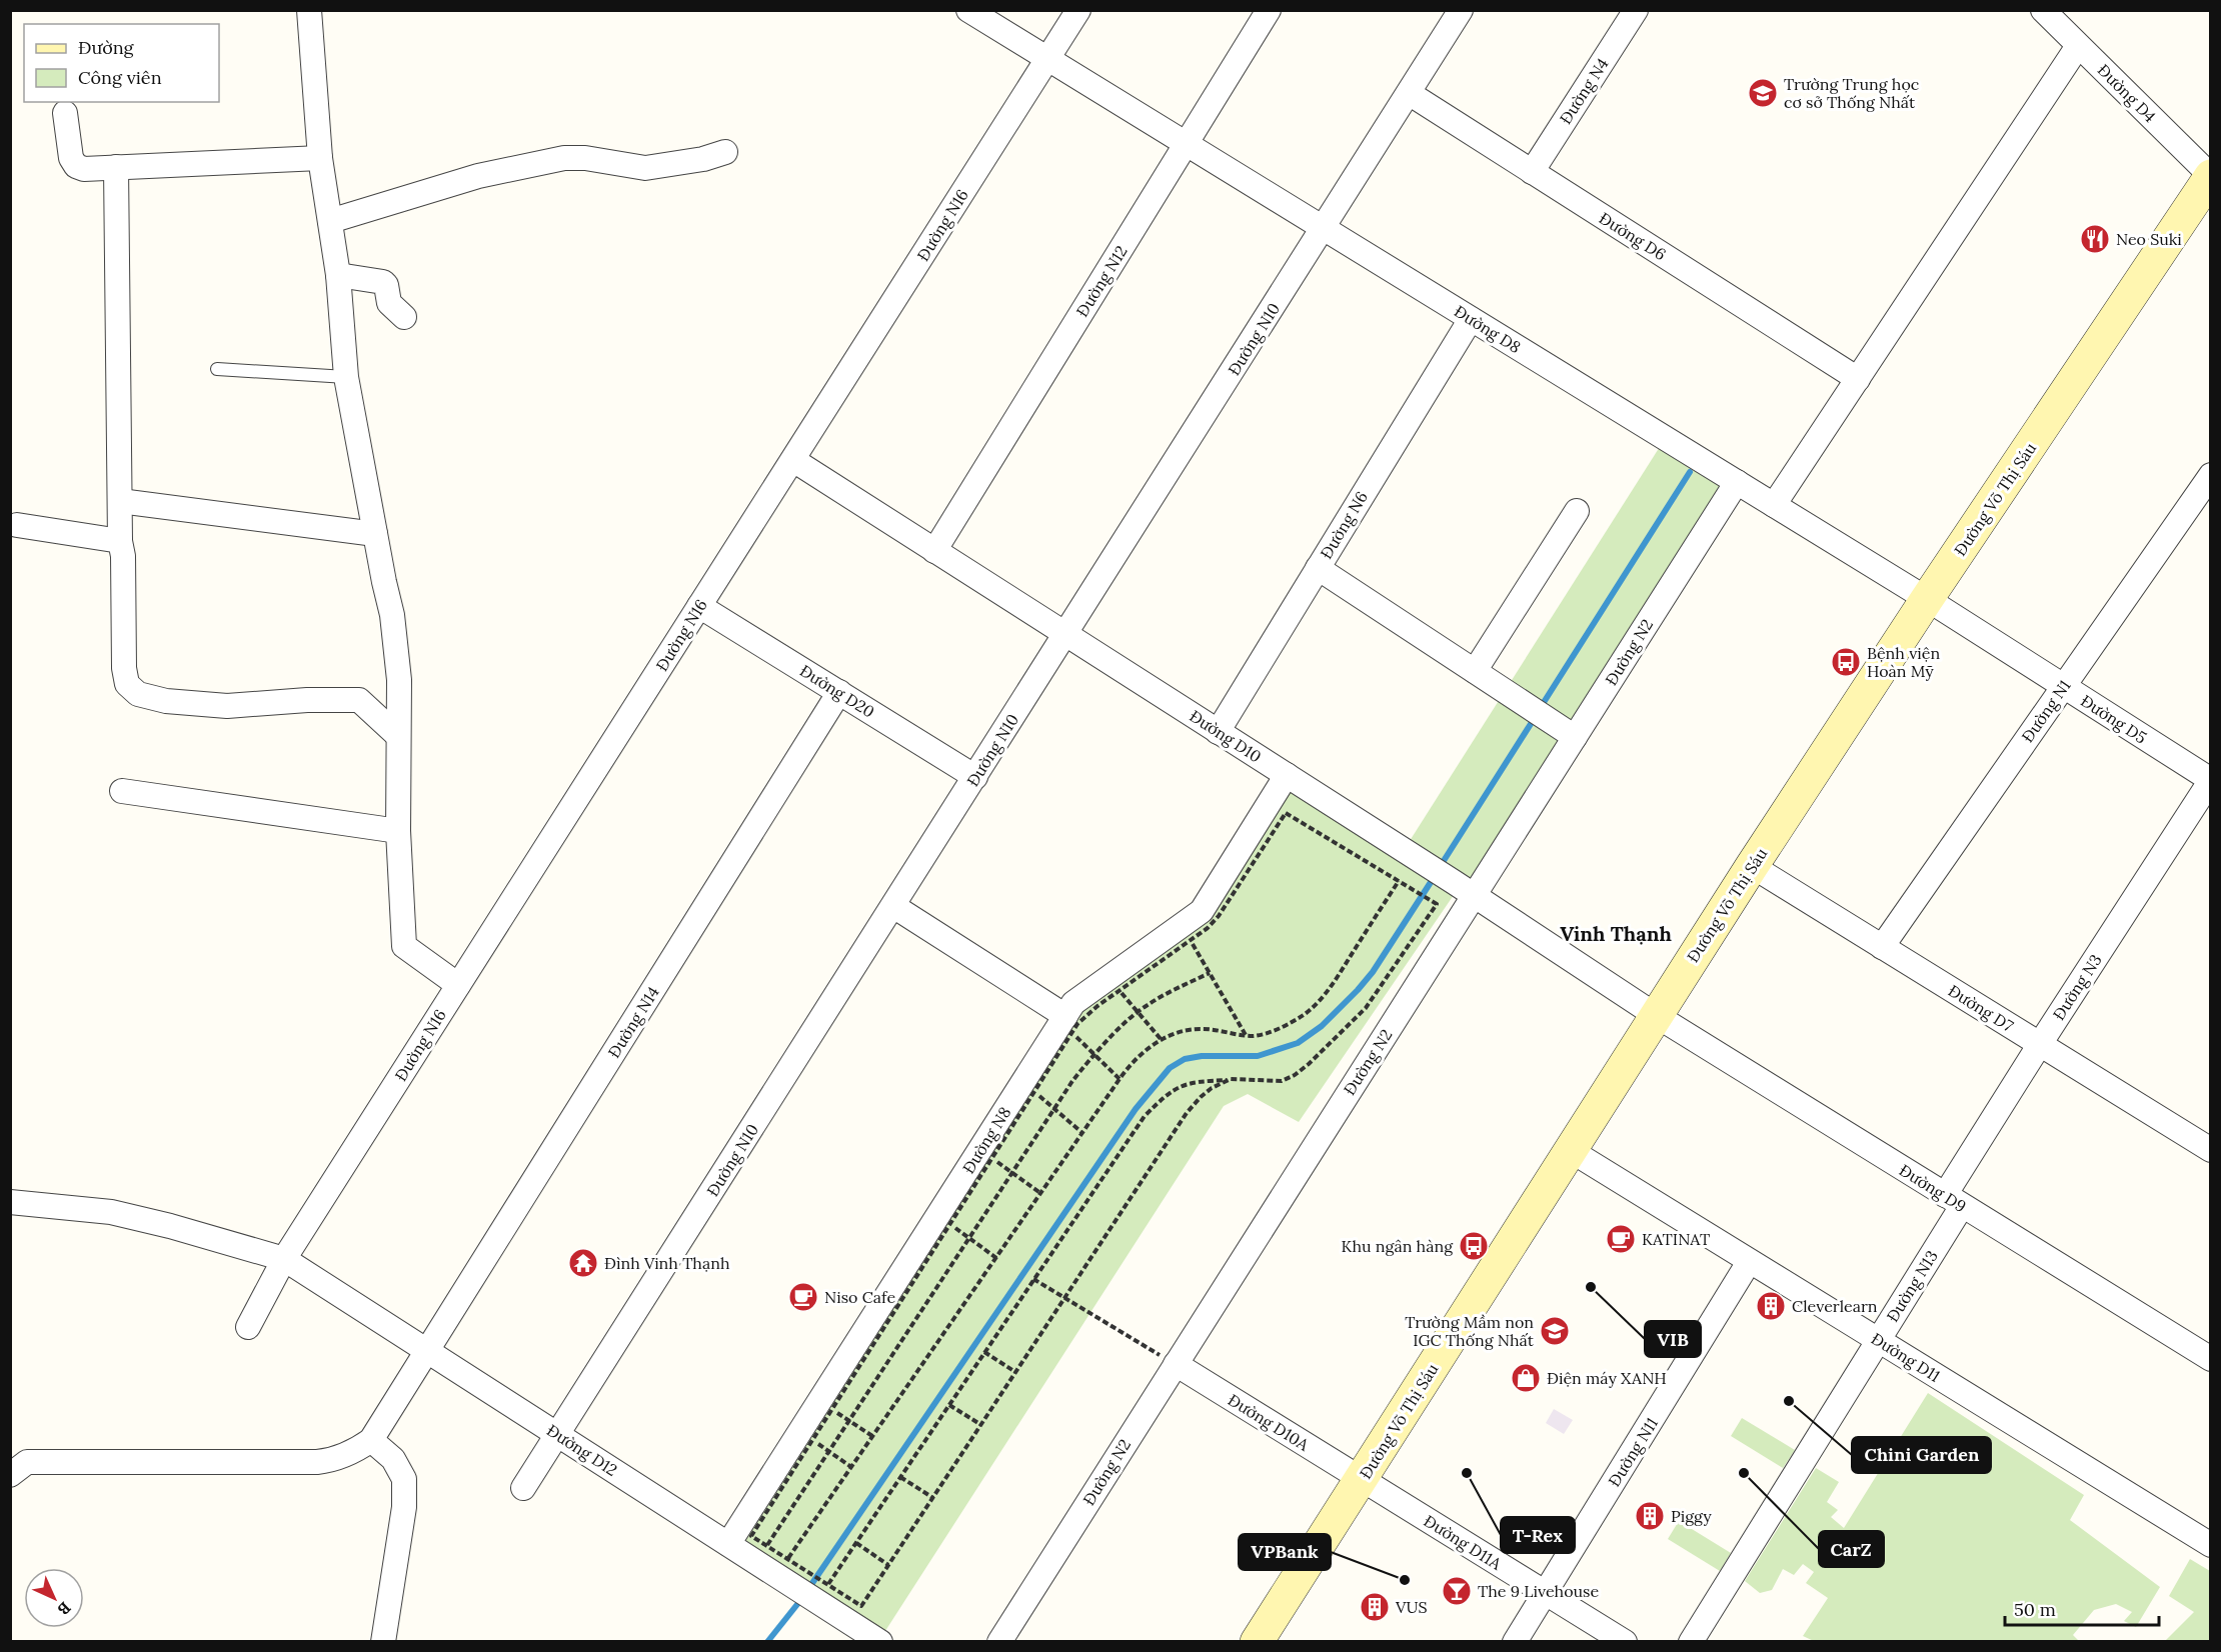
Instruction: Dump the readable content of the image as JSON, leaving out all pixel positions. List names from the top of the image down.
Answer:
{
  "streets": {
    "main road": ["Đường Võ Thị Sáu"],
    "street": [
      "Đường N4",
      "Đường D4",
      "Đường N16",
      "Đường D6",
      "Đường N12",
      "Đường D8",
      "Đường N10",
      "Đường N6",
      "Đường N2",
      "Đường D20",
      "Đường N1",
      "Đường D5",
      "Đường D10",
      "Đường N3",
      "Đường D7",
      "Đường N14",
      "Đường N8",
      "Đường D9",
      "Đường N13",
      "Đường D11",
      "Đường D10A",
      "Đường D12",
      "Đường N11",
      "Đường D11A"
    ]
  },
  "crossings": [
    ["Đường N4", "Đường D6"],
    ["Đường D4", "Đường Võ Thị Sáu"],
    ["Đường N16", "Đường D8"],
    ["Đường N16", "Đường D20"],
    ["Đường N16", "Đường D10"],
    ["Đường N16", "Đường D12"],
    ["Đường D6", "Đường N10"],
    ["Đường N12", "Đường D8"],
    ["Đường N12", "Đường D10"],
    ["Đường D8", "Đường N10"],
    ["Đường D8", "Đường Võ Thị Sáu"],
    ["Đường D8", "Đường N6"],
    ["Đường D8", "Đường N2"],
    ["Đường D8", "Đường D5"],
    ["Đường N10", "Đường D20"],
    ["Đường N10", "Đường D10"],
    ["Đường N10", "Đường D12"],
    ["Đường Võ Thị Sáu", "Đường D5"],
    ["Đường Võ Thị Sáu", "Đường D10"],
    ["Đường Võ Thị Sáu", "Đường D7"],
    ["Đường Võ Thị Sáu", "Đường D9"],
    ["Đường Võ Thị Sáu", "Đường D11"],
    ["Đường Võ Thị Sáu", "Đường D10A"],
    ["Đường Võ Thị Sáu", "Đường D11A"],
    ["Đường N6", "Đường D10"],
    ["Đường N2", "Đường D10"],
    ["Đường N2", "Đường D10A"],
    ["Đường D20", "Đường N14"],
    ["Đường N1", "Đường D5"],
    ["Đường N1", "Đường D7"],
    ["Đường D5", "Đường N3"],
    ["Đường D10", "Đường N8"],
    ["Đường D10", "Đường D9"],
    ["Đường N3", "Đường D7"],
    ["Đường N3", "Đường D9"],
    ["Đường N3", "Đường N13"],
    ["Đường N14", "Đường D12"],
    ["Đường N8", "Đường D12"],
    ["Đường D9", "Đường N13"],
    ["Đường N13", "Đường D11"],
    ["Đường D11", "Đường N11"],
    ["Đường D10A", "Đường D11A"],
    ["Đường N11", "Đường D11A"]
  ],
  "districts": ["Vinh Thạnh"],
  "places": {
    "school or university": ["Trường Trung học cơ sở Thống Nhất", "Trường Mầm non IGC Thống Nhất"],
    "restaurant": ["Neo Suki"],
    "bus stop": ["Bệnh viện Hoàn Mỹ", "Khu ngân hàng"],
    "cafe": ["KATINAT", "Niso Cafe"],
    "temple": ["Đình Vinh Thạnh"],
    "other": [
      "VIB",
      "Chini Garden",
      "T-Rex",
      "CarZ",
      "VPBank"
    ],
    "building": ["Cleverlearn", "Piggy", "VUS"],
    "shop": ["Điện máy XANH"],
    "bar": ["The 9 Livehouse"]
  },
  "legend": ["Đường", "Công viên"],
  "scale_bar": "50 m",
  "north": "bottom right"
}
